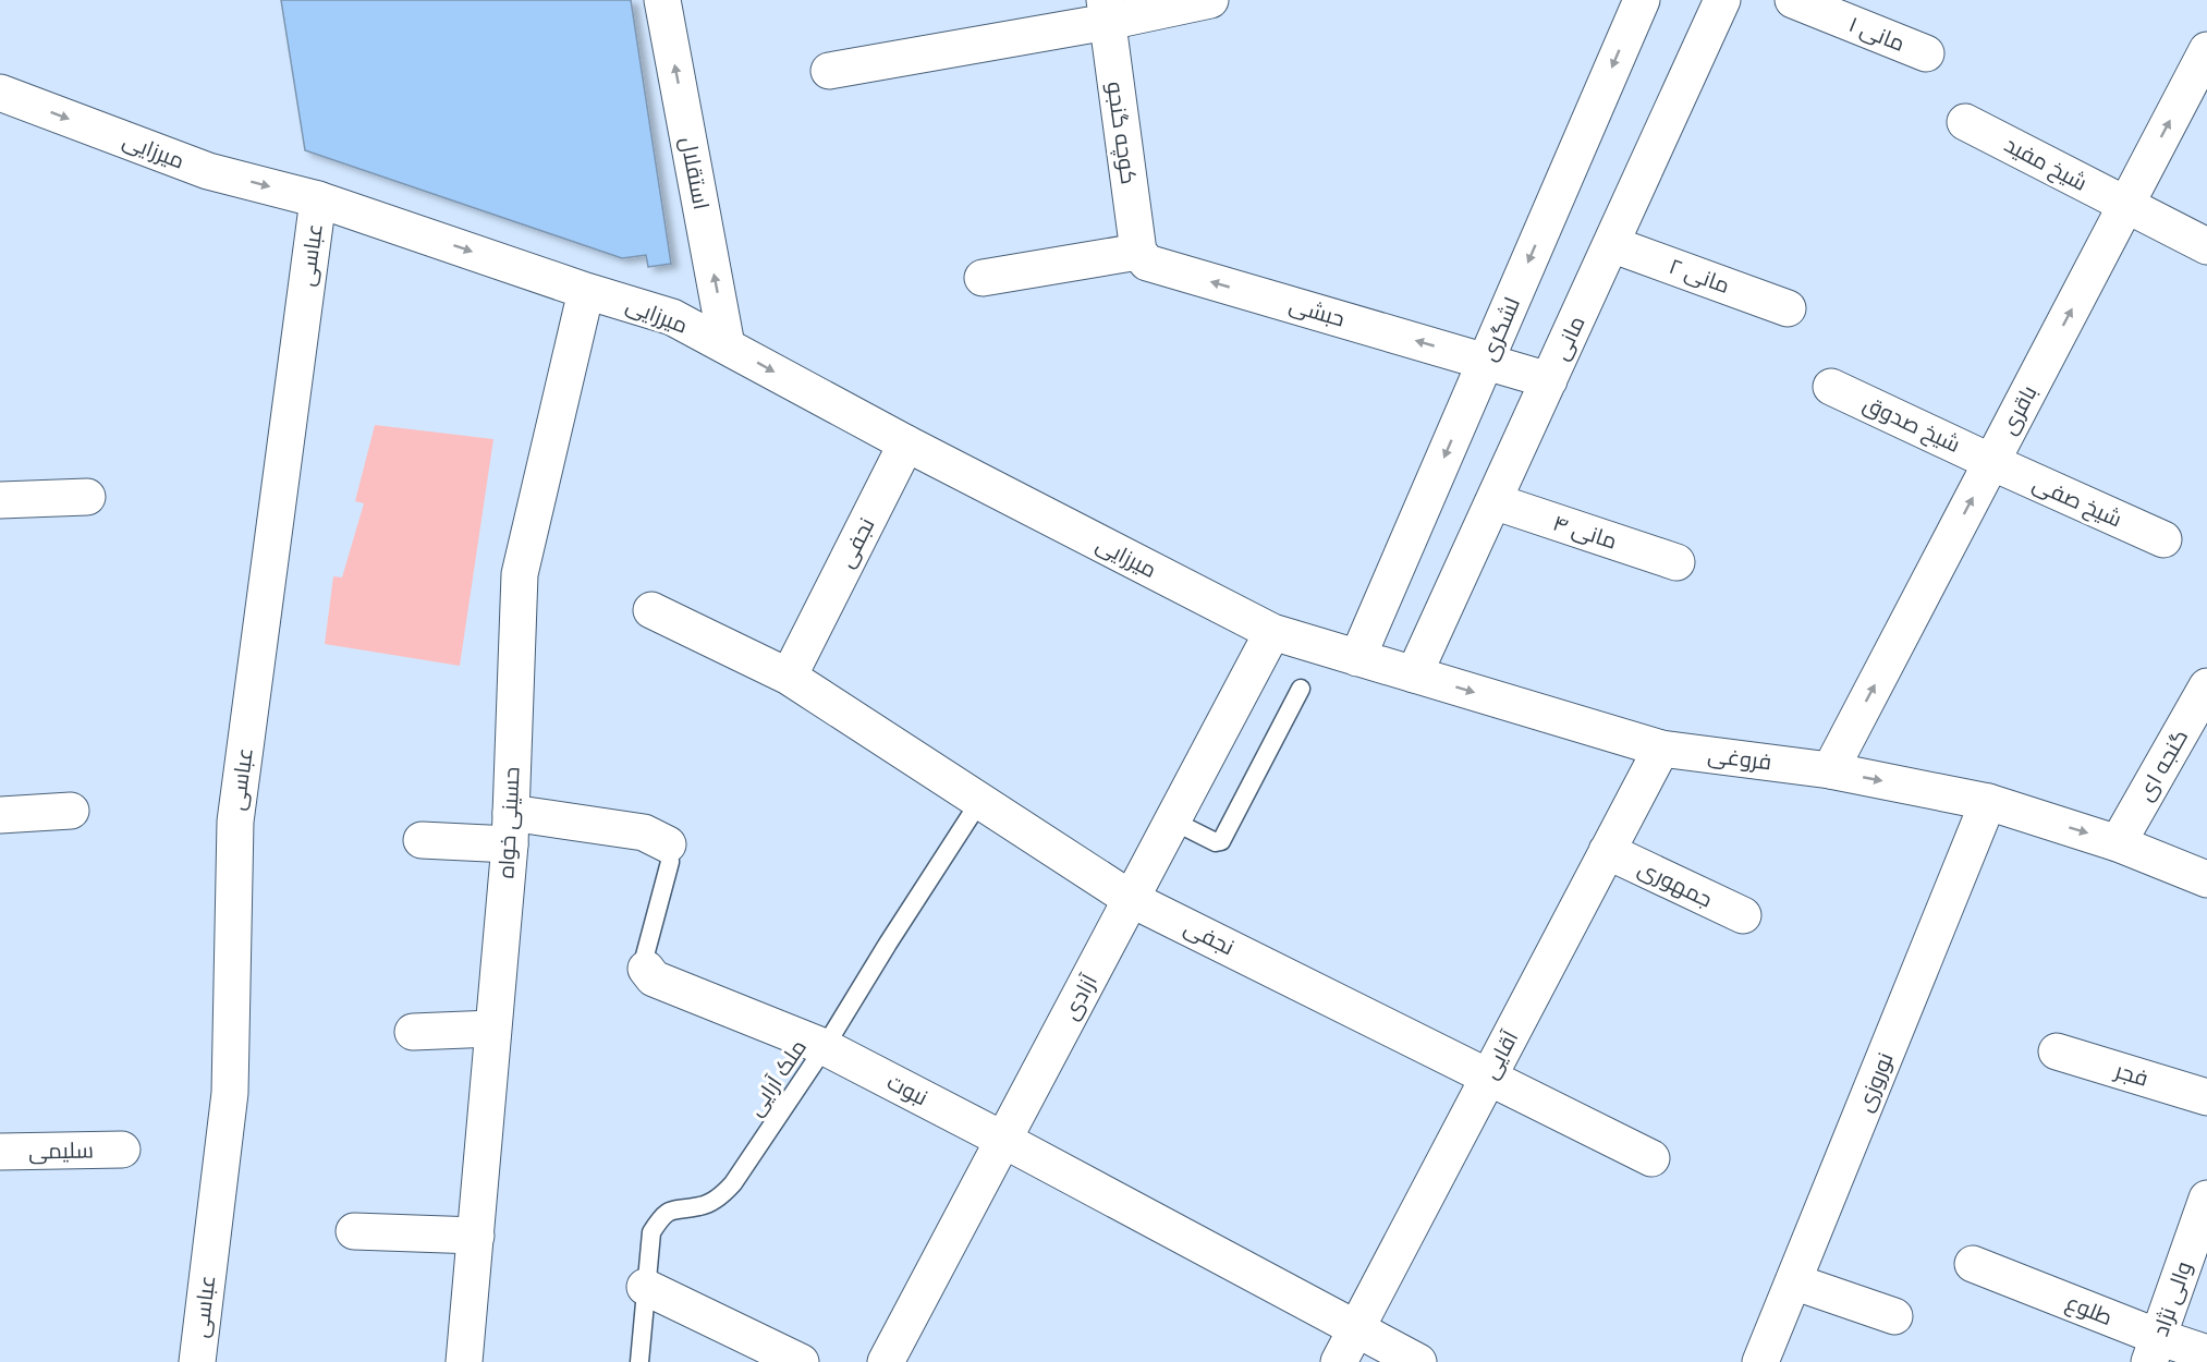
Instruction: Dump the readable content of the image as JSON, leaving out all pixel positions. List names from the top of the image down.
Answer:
{
  "streets": {
    "street": [
      "مانی ۱",
      "کوچه گنجو",
      "میرزایی",
      "شیخ مفید",
      "استقلال",
      "عباسی",
      "مانی ۲",
      "حبشی",
      "لشگری",
      "مانی",
      "باقری",
      "شیخ صدوق",
      "شیخ صفی",
      "مانی ۴",
      "نجفی",
      "فروغی",
      "گنجه ای",
      "حسینی خواه",
      "جمهوری",
      "آزادی",
      "آقایی",
      "فجر",
      "نوروزی",
      "نبوت",
      "سلیمی",
      "والی نژاد",
      "طلوع"
    ],
    "lane": ["ملک آرایی"]
  },
  "crossings": [
    ["کوچه گنجو", "حبشی"],
    ["میرزایی", "استقلال"],
    ["میرزایی", "عباسی"],
    ["میرزایی", "نجفی"],
    ["میرزایی", "فروغی"],
    ["میرزایی", "حسینی خواه"],
    ["میرزایی", "آزادی"],
    ["شیخ مفید", "باقری"],
    ["مانی ۲", "مانی"],
    ["حبشی", "لشگری"],
    ["حبشی", "مانی"],
    ["لشگری", "فروغی"],
    ["مانی", "مانی ۴"],
    ["مانی", "فروغی"],
    ["باقری", "شیخ صدوق"],
    ["باقری", "شیخ صفی"],
    ["باقری", "فروغی"],
    ["شیخ صدوق", "شیخ صفی"],
    ["نجفی", "آزادی"],
    ["نجفی", "آقایی"],
    ["نجفی", "ملک آرایی"],
    ["فروغی", "گنجه ای"],
    ["فروغی", "آزادی"],
    ["فروغی", "آقایی"],
    ["فروغی", "نوروزی"],
    ["حسینی خواه", "نبوت"],
    ["جمهوری", "آقایی"],
    ["آزادی", "نبوت"],
    ["آقایی", "نبوت"],
    ["ملک آرایی", "نبوت"],
    ["والی نژاد", "طلوع"]
  ],
  "one_way": [
    "میرزایی",
    "استقلال",
    "حبشی",
    "لشگری",
    "باقری",
    "فروغی"
  ]
}
